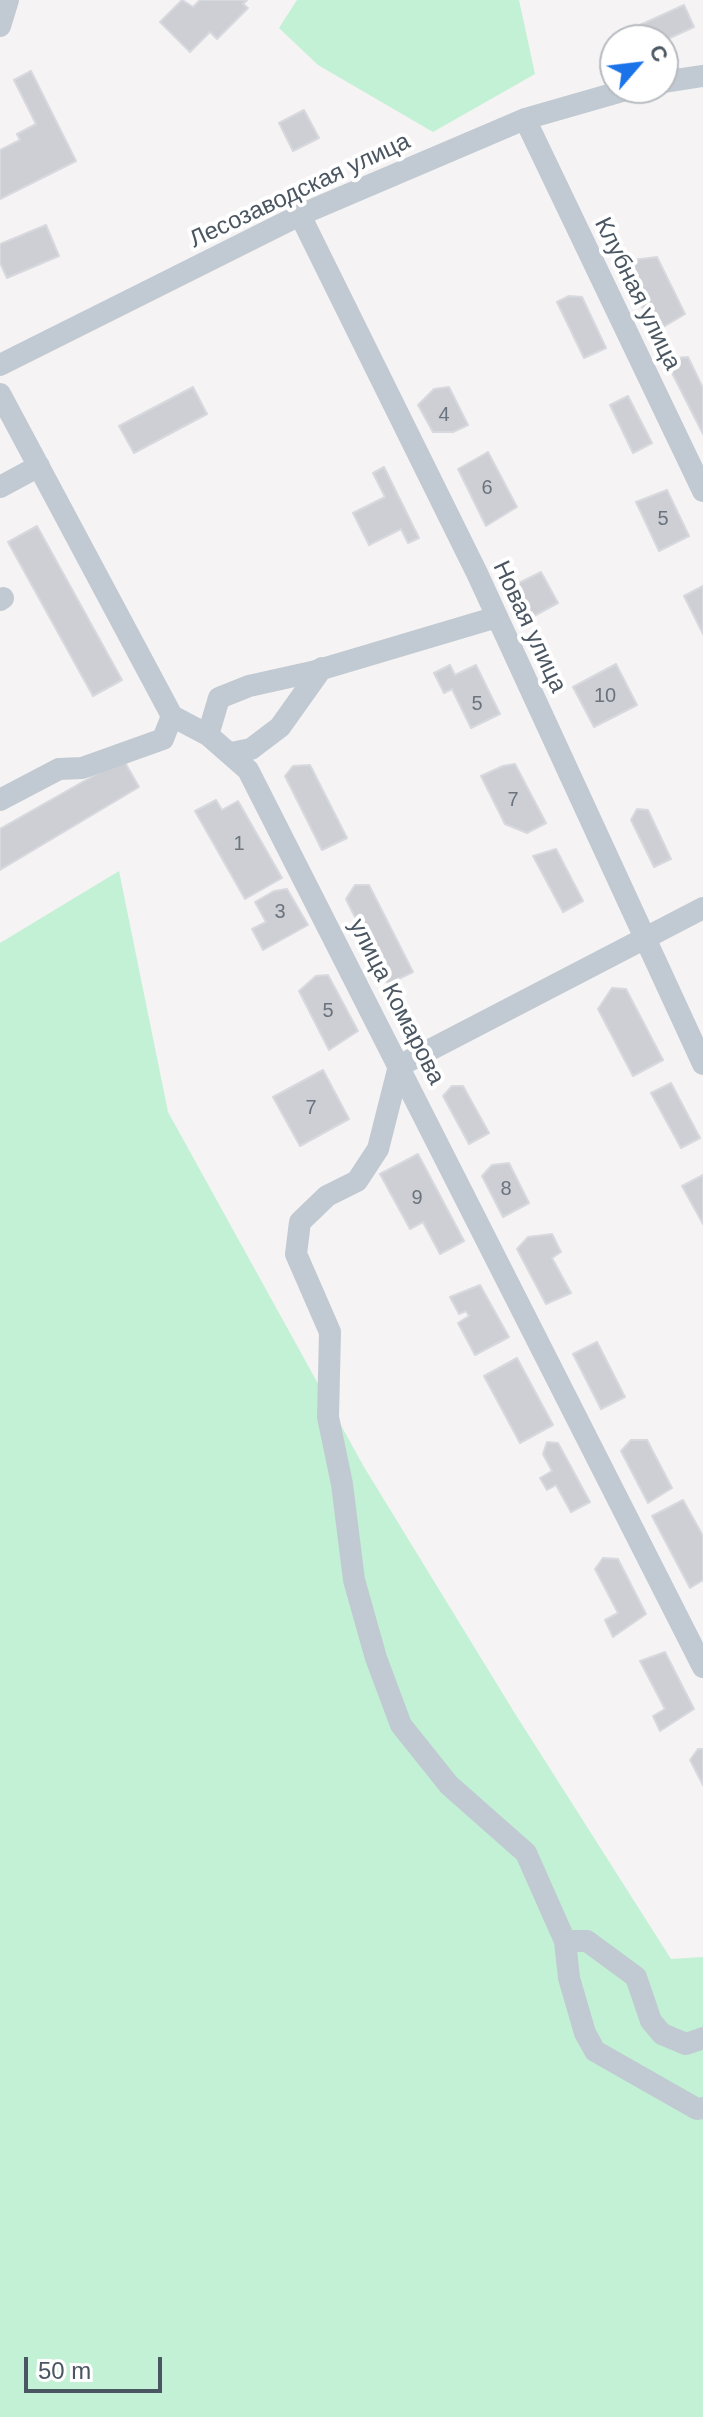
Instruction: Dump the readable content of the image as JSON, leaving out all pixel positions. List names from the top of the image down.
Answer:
{
  "streets": {
    "street": [
      "Лесозаводская улица",
      "Клубная улица",
      "Новая улица",
      "улица Комарова"
    ]
  },
  "crossings": [
    ["Лесозаводская улица", "Клубная улица"],
    ["Лесозаводская улица", "Новая улица"]
  ],
  "house_numbers": [
    "4",
    "6",
    "5",
    "10",
    "5",
    "7",
    "1",
    "3",
    "5",
    "7",
    "8",
    "9"
  ],
  "scale_bar": "50 m",
  "north": "top right"
}
